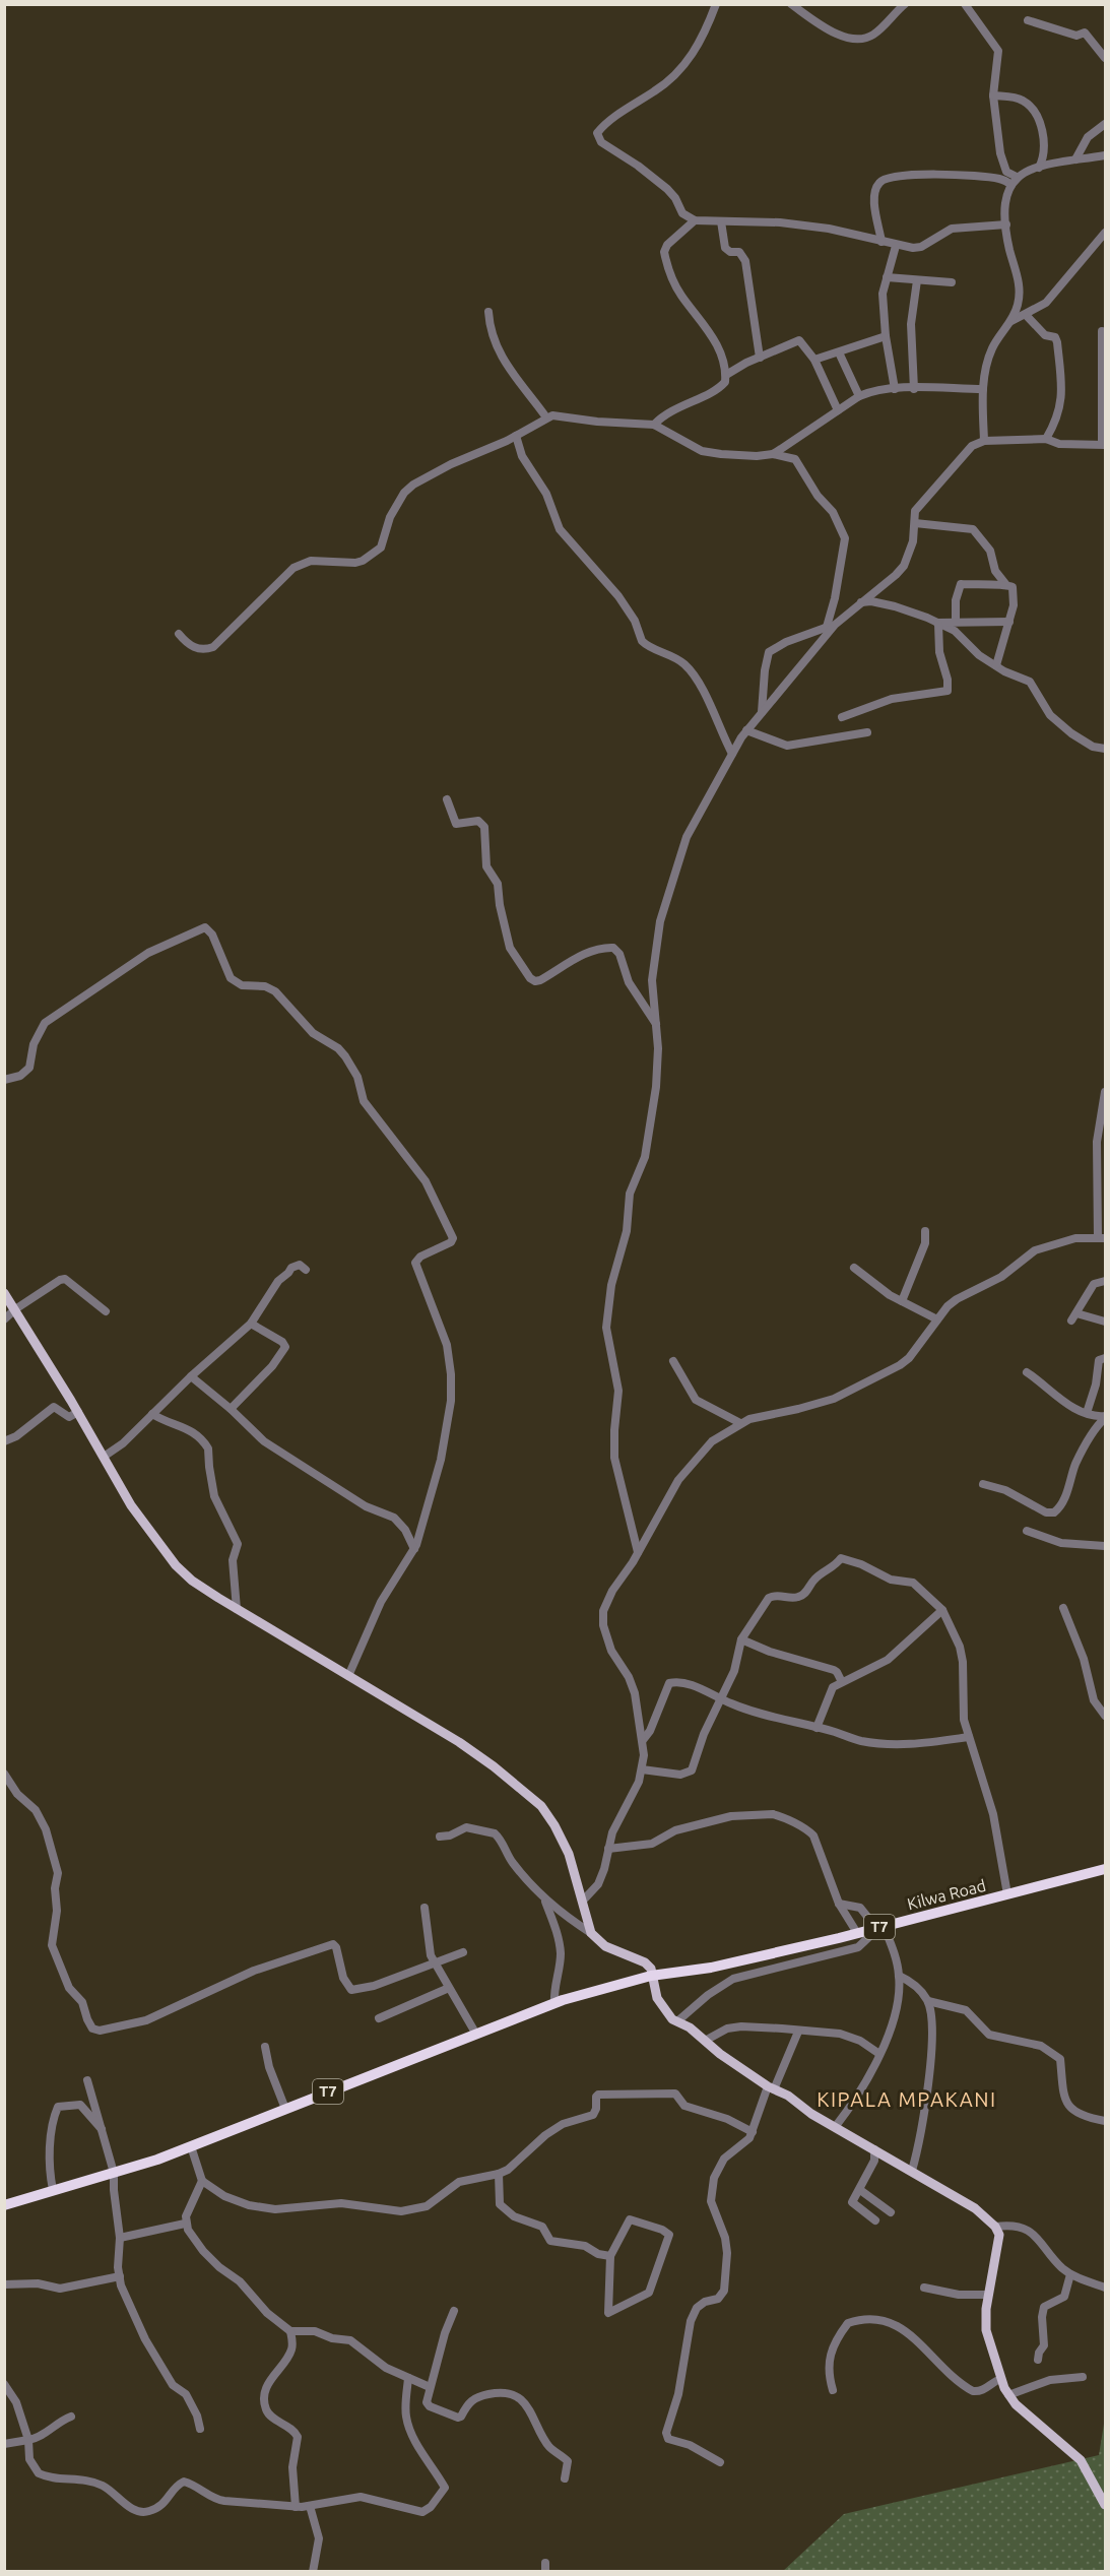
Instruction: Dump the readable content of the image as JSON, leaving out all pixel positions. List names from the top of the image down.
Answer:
{
  "streets": {
    "highway": ["Kilwa Road", "T7"]
  },
  "crossings": [
    ["Kilwa Road", "T7"]
  ],
  "districts": ["KIPALA MPAKANI"]
}
